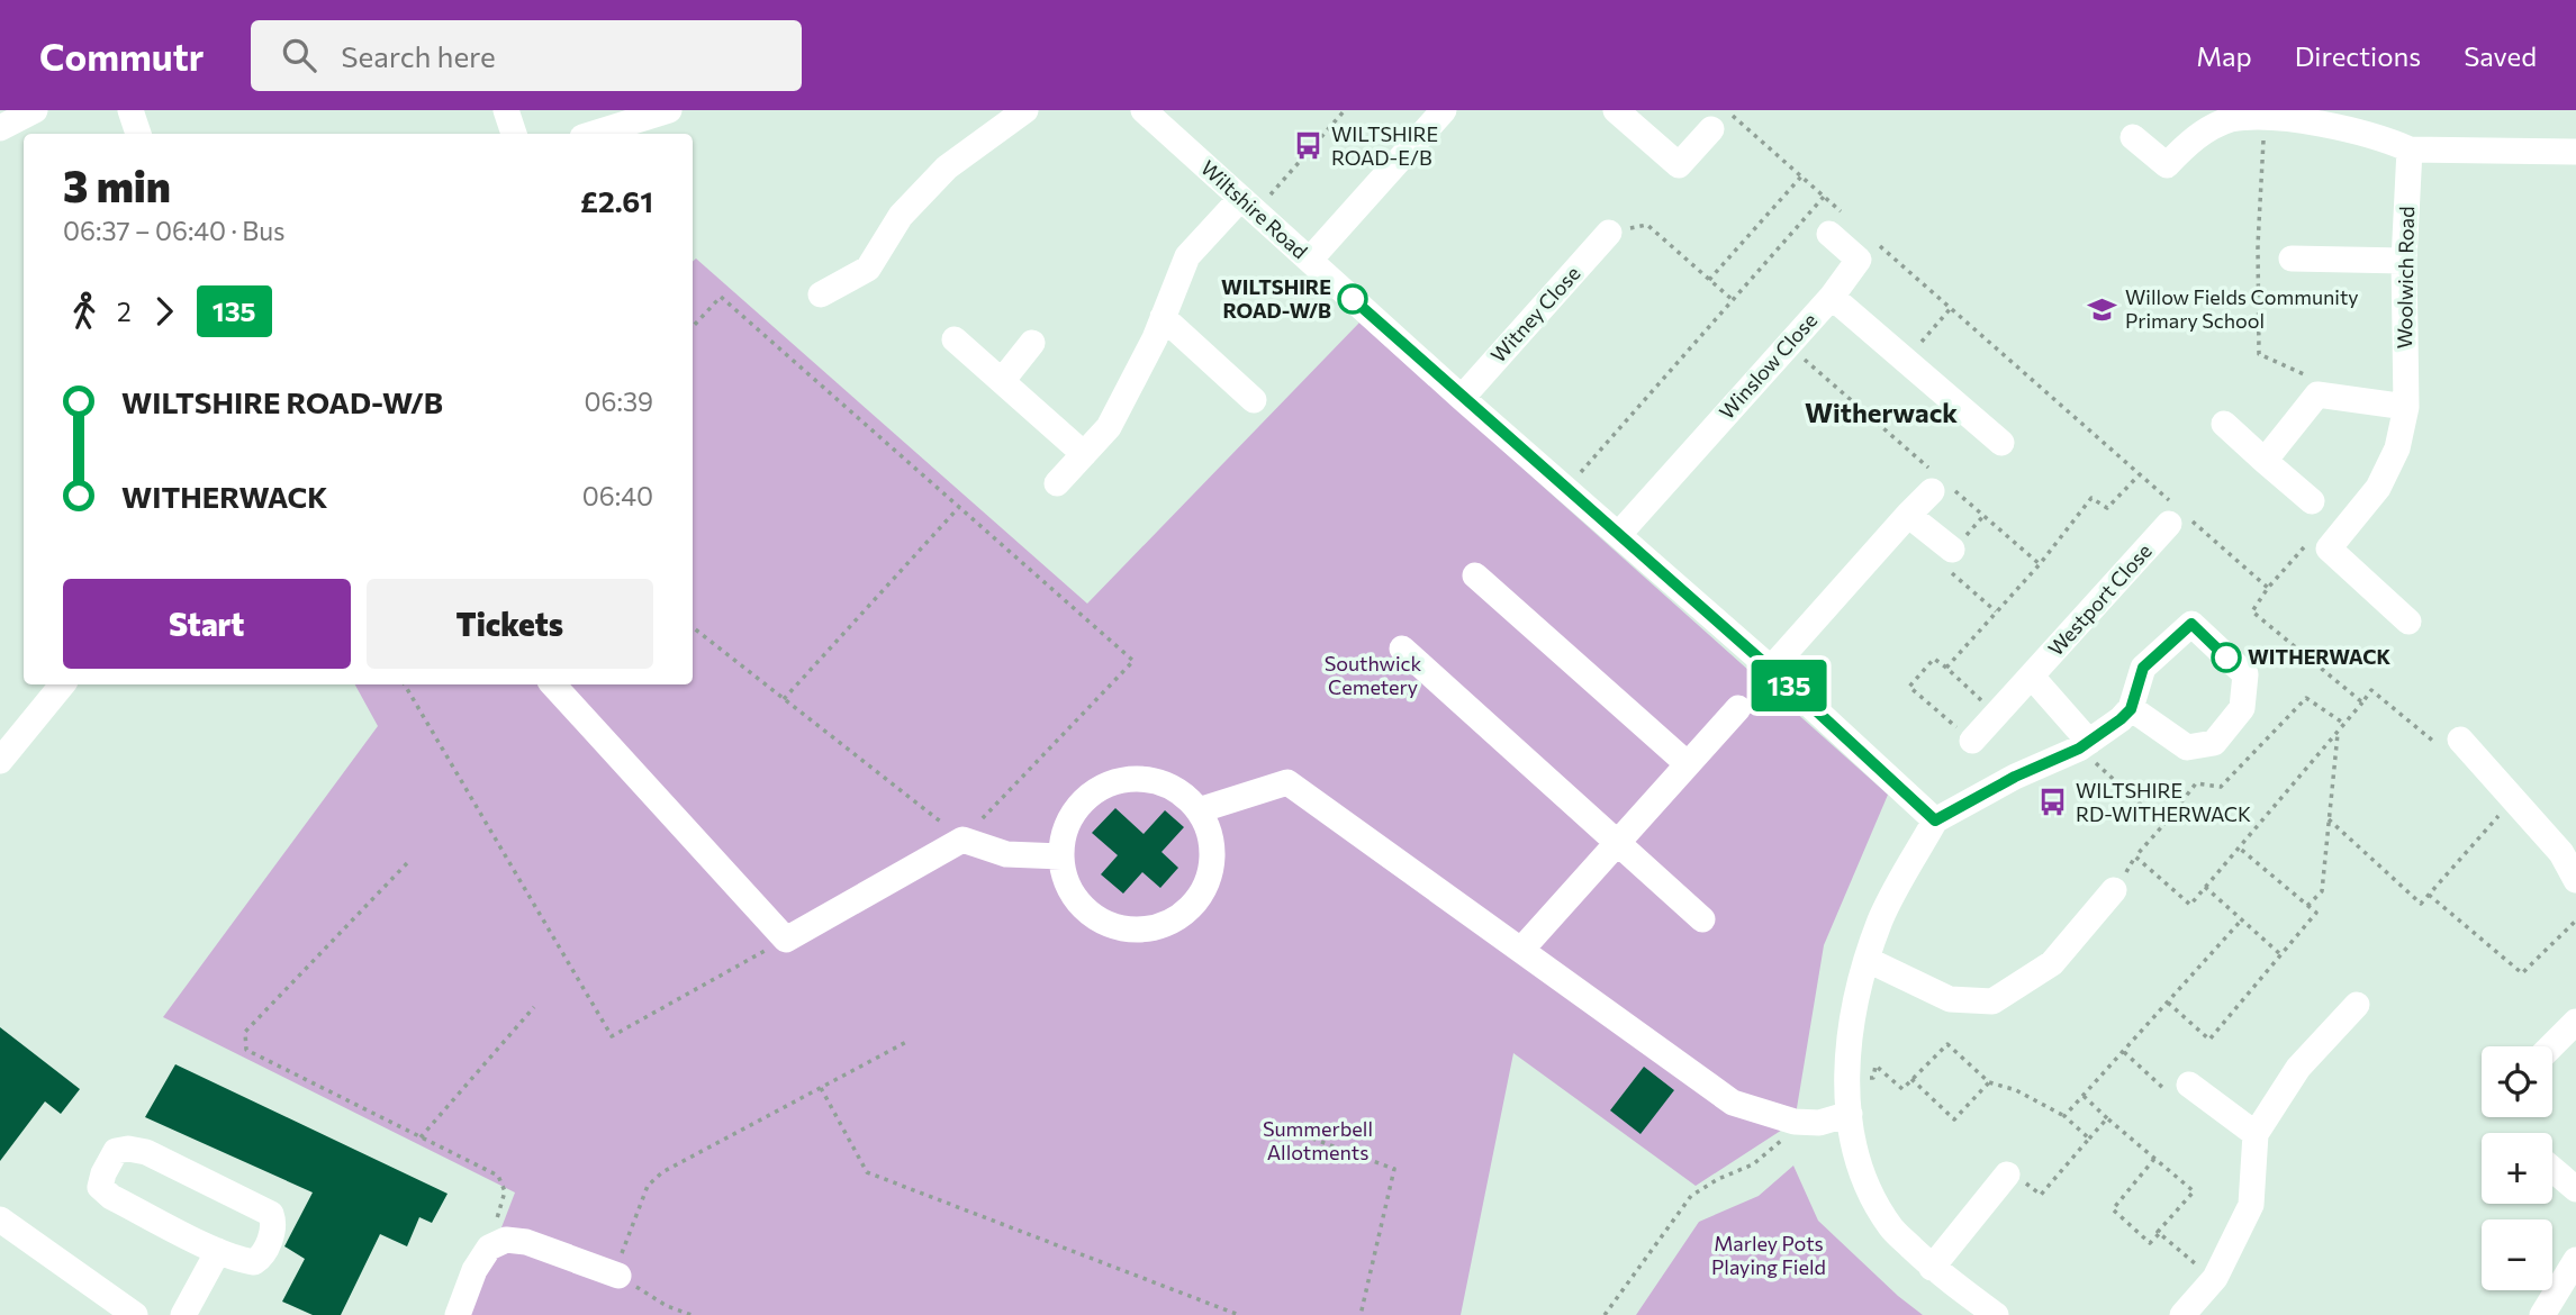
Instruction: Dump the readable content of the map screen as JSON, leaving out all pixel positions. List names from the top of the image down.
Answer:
{
  "streets": {
    "street": [
      "Wiltshire Road",
      "Woolwich Road",
      "Witney Close",
      "Winslow Close",
      "Westport Close"
    ]
  },
  "crossings": [
    ["Wiltshire Road", "Witney Close"],
    ["Wiltshire Road", "Winslow Close"]
  ],
  "districts": ["Witherwack"],
  "parks": ["Southwick Cemetery", "Summerbell Allotments", "Marley Pots Playing Field"],
  "places": {
    "bus stop": ["WILTSHIRE ROAD-E/B", "WILTSHIRE RD-WITHERWACK"],
    "other": ["WILTSHIRE ROAD-W/B", "WITHERWACK"],
    "school or university": ["Willow Fields Community Primary School"]
  },
  "lines": ["bus line 135"],
  "page": {
    "header": "Commutr",
    "search": "Search here",
    "nav": ["Map", "Directions", "Saved"],
    "on_map": "135",
    "heading": ["3 min", "06:37 – 06:40 · Bus", "£2.61"],
    "legs": ["2", "135"],
    "list": [
      {
        "name": "WILTSHIRE ROAD-W/B",
        "value": "06:39"
      },
      {
        "name": "WITHERWACK",
        "value": "06:40"
      }
    ],
    "buttons": ["Start", "Tickets"],
    "map_buttons": ["+", "−"]
  }
}
